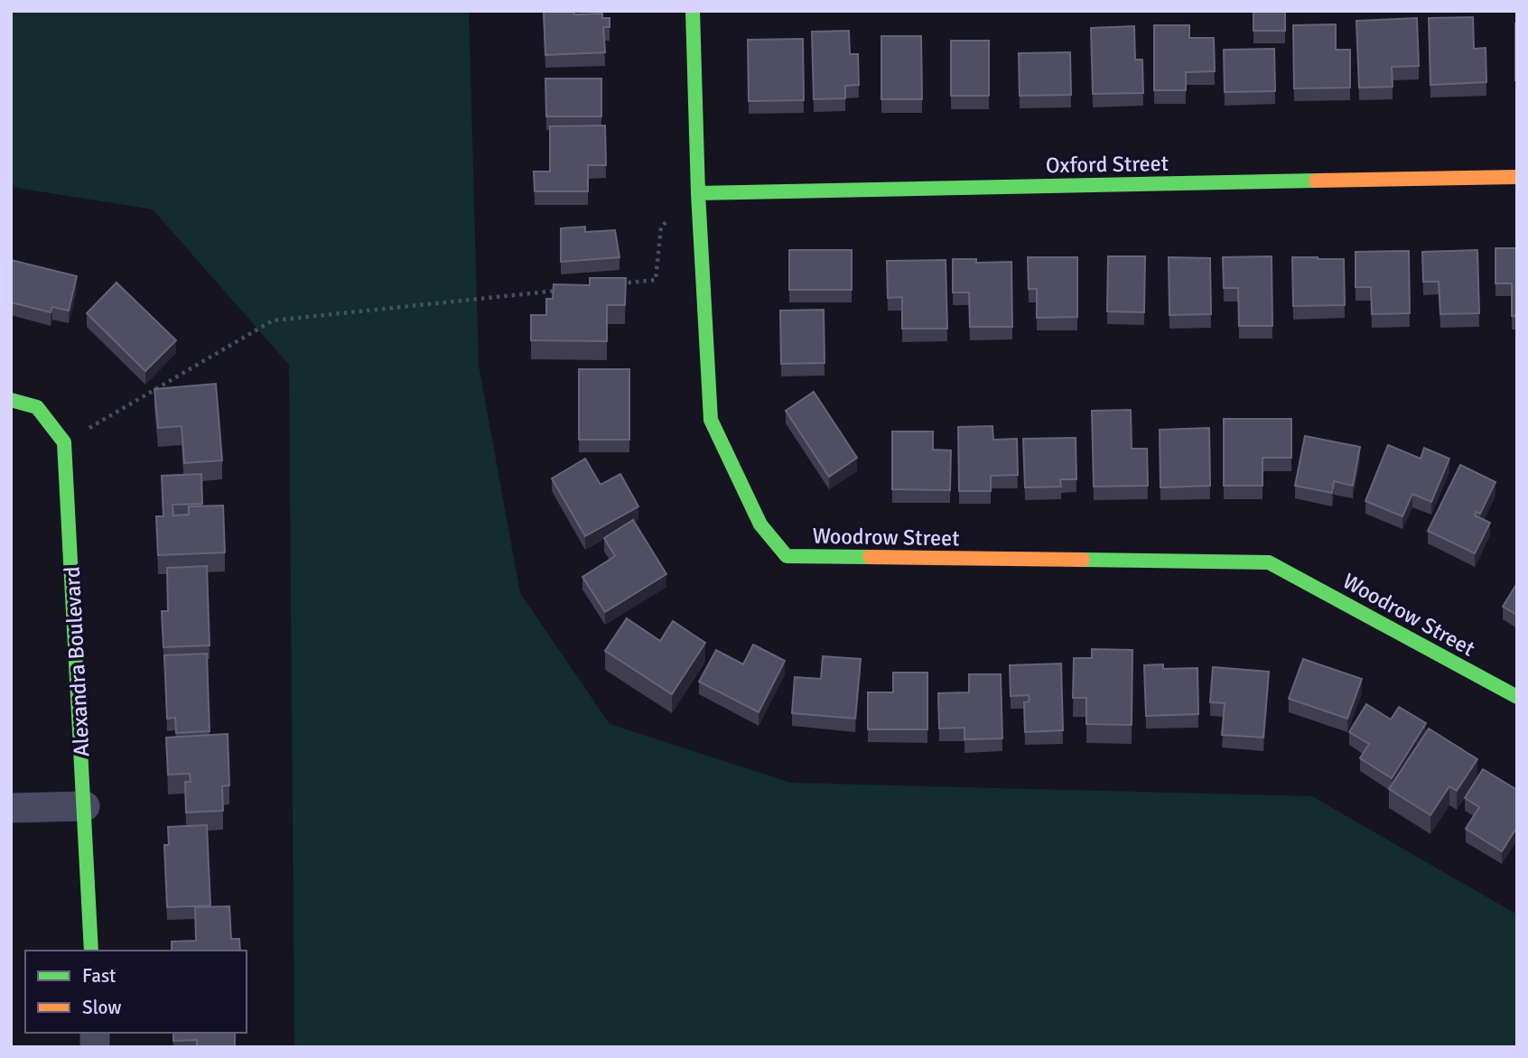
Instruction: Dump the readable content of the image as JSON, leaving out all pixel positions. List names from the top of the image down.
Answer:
{
  "streets": {
    "street": ["Oxford Street", "Woodrow Street", "Alexandra Boulevard"]
  },
  "crossings": [
    ["Oxford Street", "Woodrow Street"]
  ],
  "legend": ["Fast", "Slow"]
}
